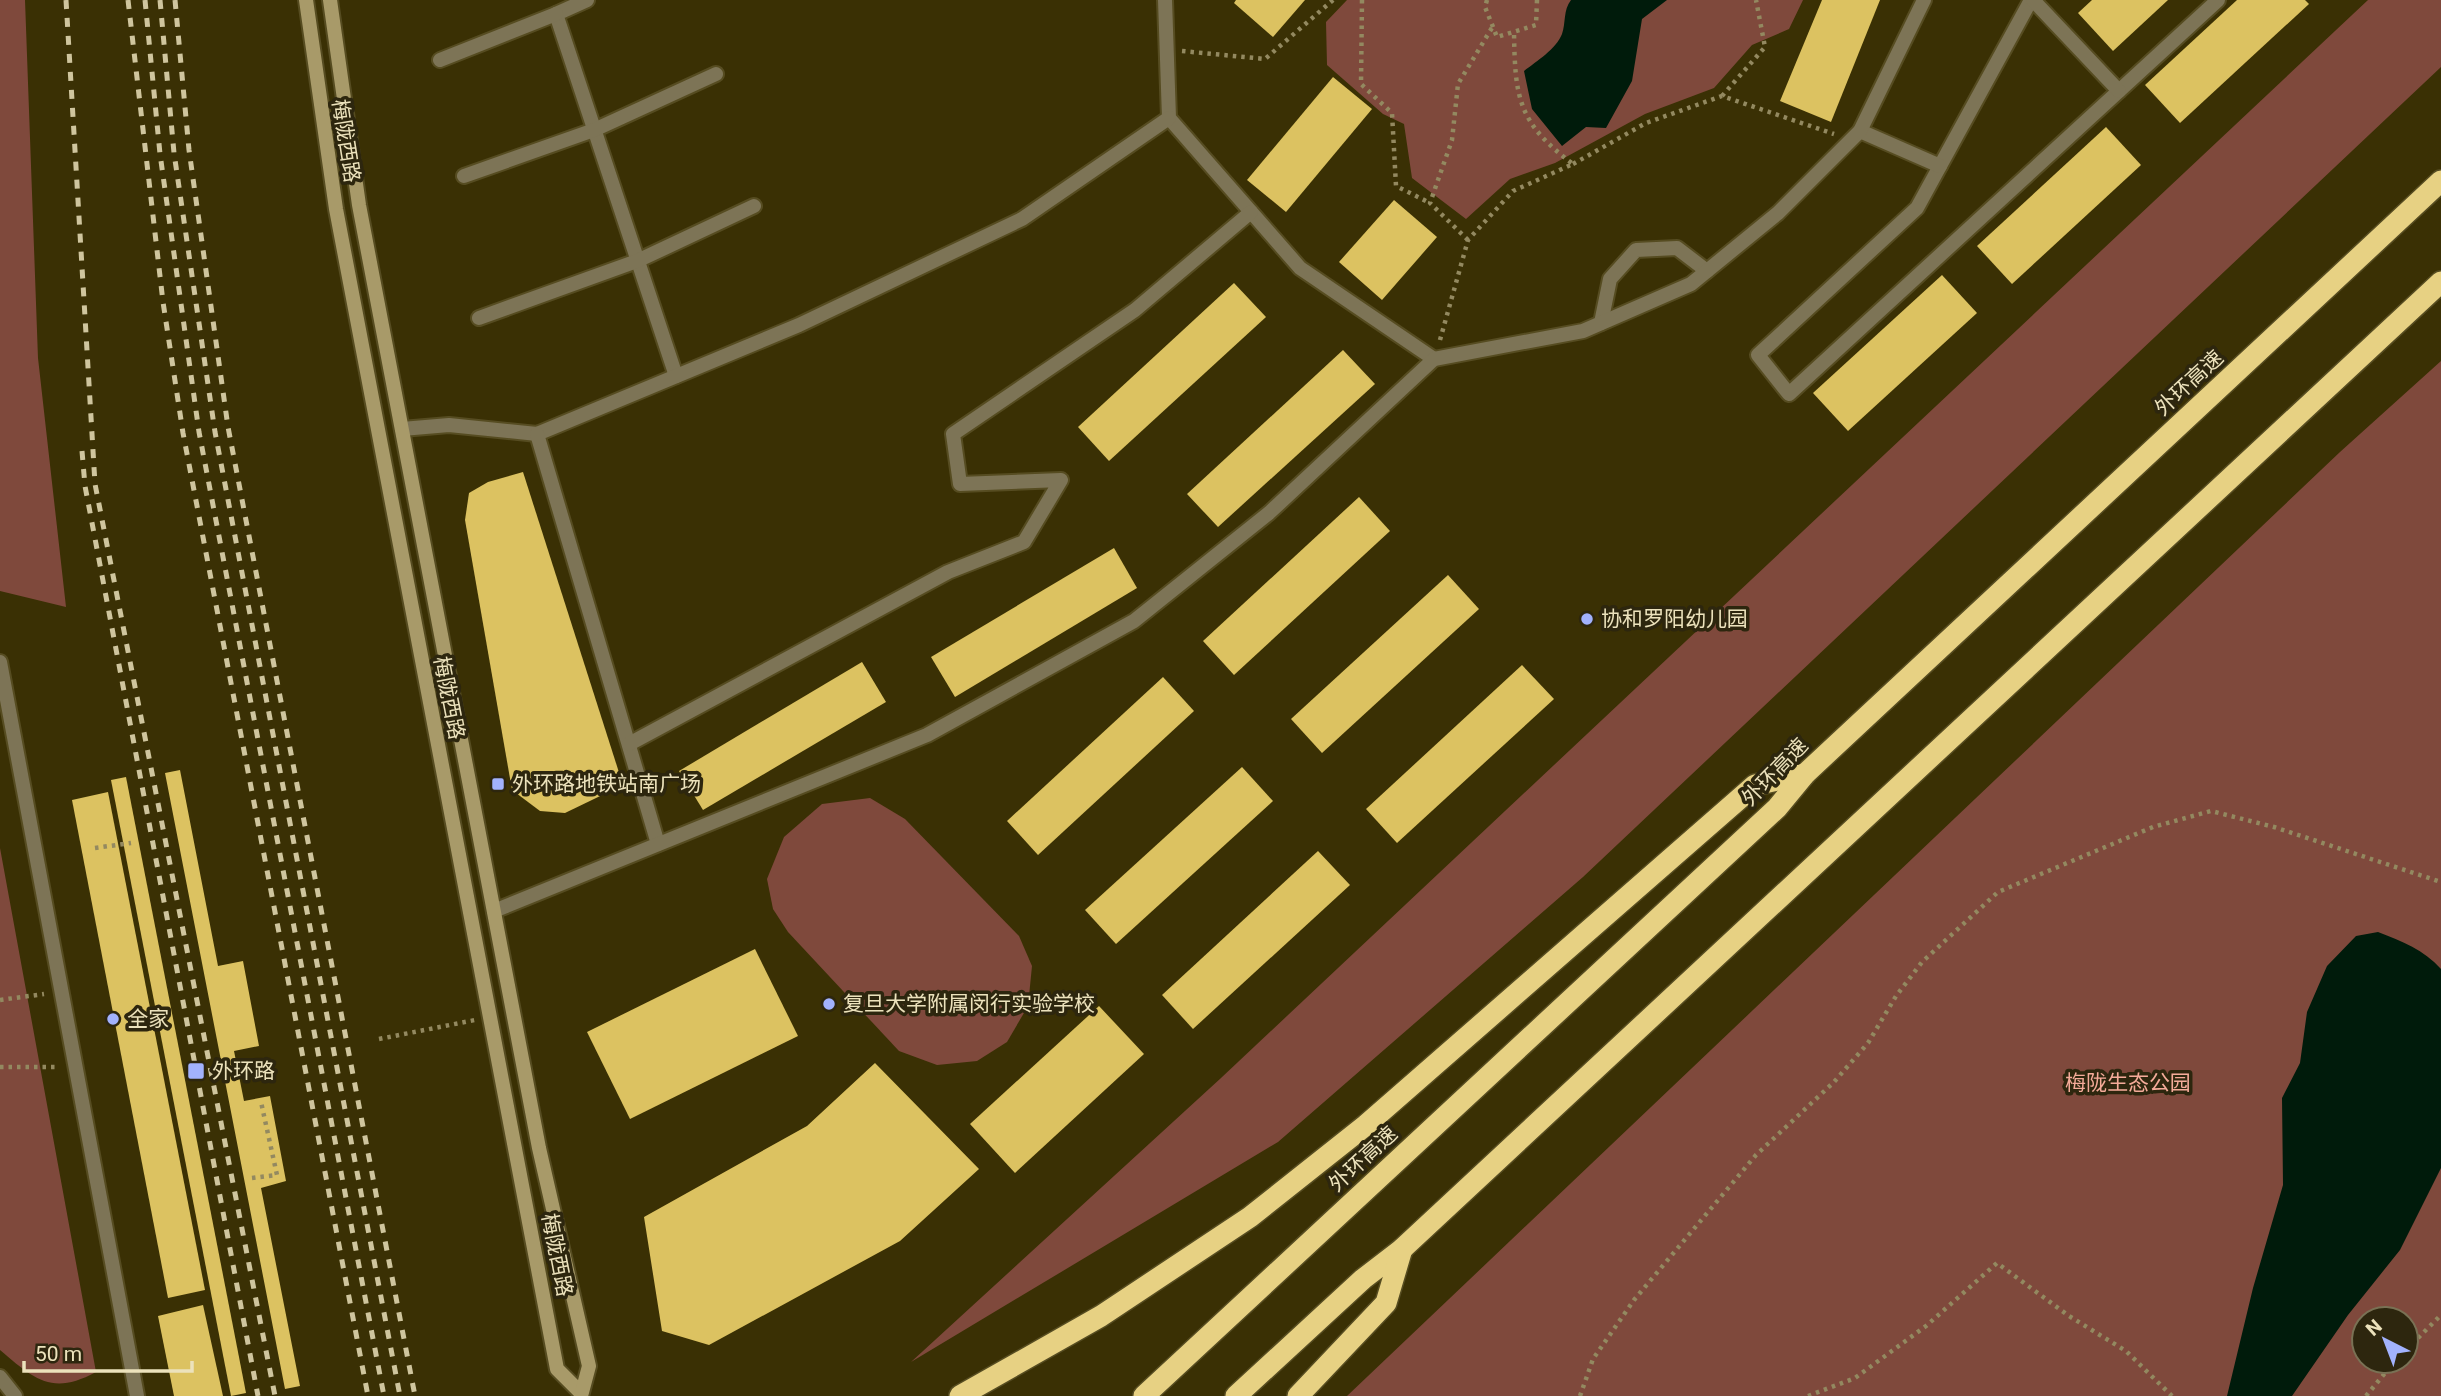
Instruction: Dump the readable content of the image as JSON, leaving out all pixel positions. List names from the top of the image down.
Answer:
{
  "streets": {
    "highway": ["外环高速"],
    "street": ["梅陇西路"]
  },
  "parks": ["梅陇生态公园"],
  "places": {
    "other": ["协和罗阳幼儿园", "复旦大学附属闵行实验学校", "全家"],
    "transit": ["外环路地铁站南广场", "外环路"]
  },
  "scale_bar": "50 m",
  "north": "top left"
}
